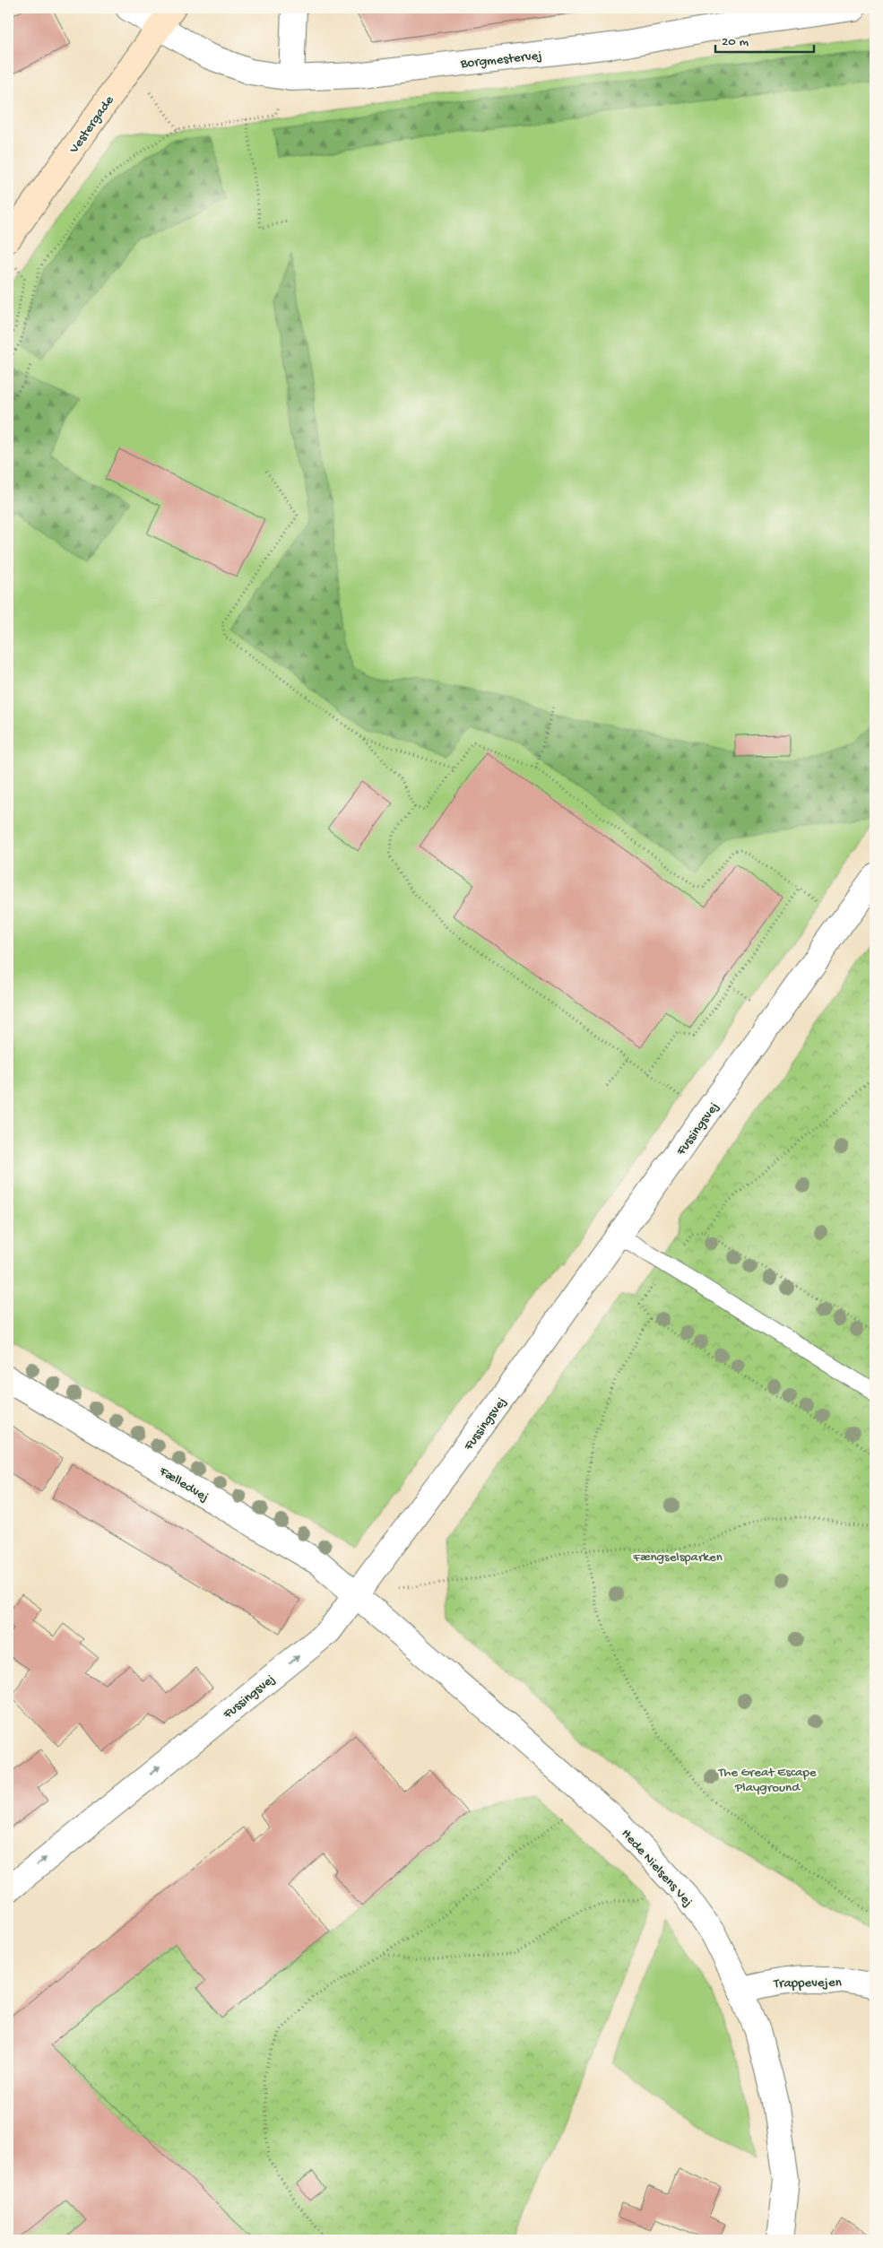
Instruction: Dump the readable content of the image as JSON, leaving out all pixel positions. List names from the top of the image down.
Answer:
{
  "streets": {
    "main road": ["Vestergade"],
    "street": [
      "Borgmestervej",
      "Fussingsvej",
      "Fælledvej",
      "Hede Nielsens Vej",
      "Trappevejen"
    ]
  },
  "crossings": [
    ["Borgmestervej", "Vestergade"],
    ["Fussingsvej", "Fælledvej"],
    ["Fussingsvej", "Hede Nielsens Vej"],
    ["Fælledvej", "Hede Nielsens Vej"],
    ["Hede Nielsens Vej", "Trappevejen"]
  ],
  "parks": ["Fængselsparken", "The Great Escape Playground"],
  "scale_bar": "20 m"
}
